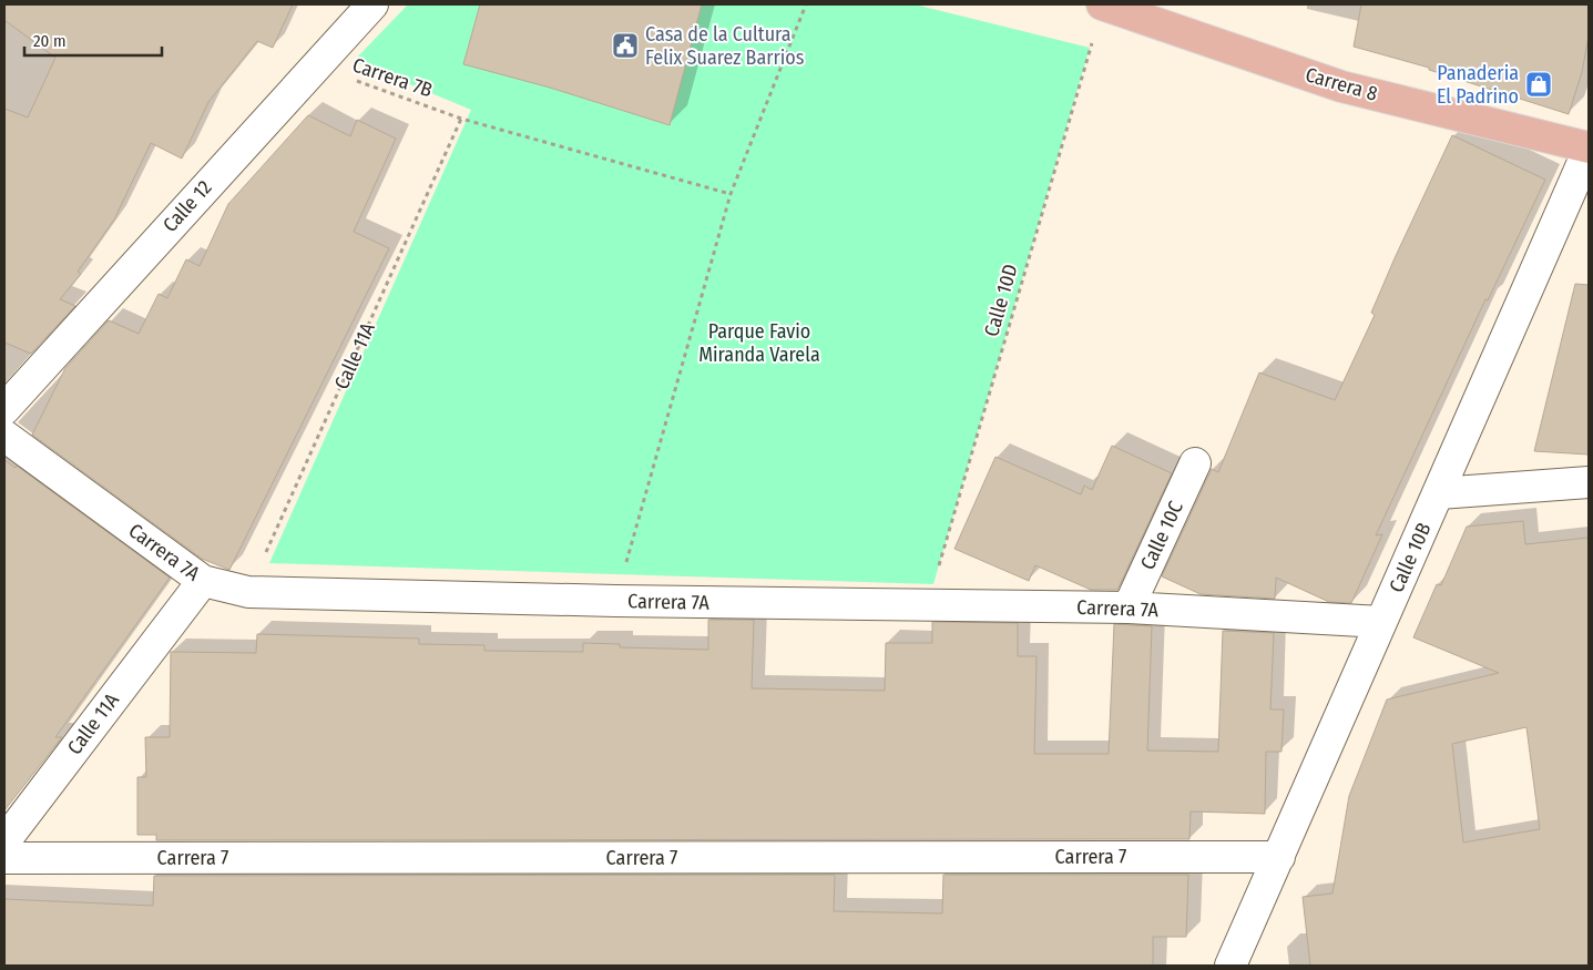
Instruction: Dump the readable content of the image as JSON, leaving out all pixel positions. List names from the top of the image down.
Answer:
{
  "streets": {
    "main road": ["Carrera 8"],
    "street": [
      "Calle 12",
      "Calle 11A",
      "Calle 10C",
      "Carrera 7A",
      "Calle 10B",
      "Carrera 7"
    ],
    "path": ["Carrera 7B", "Calle 10D"]
  },
  "crossings": [
    ["Carrera 7B", "Calle 12"],
    ["Carrera 7B", "Calle 11A"],
    ["Carrera 8", "Calle 10D"],
    ["Carrera 8", "Calle 10B"],
    ["Calle 10D", "Carrera 7A"],
    ["Calle 11A", "Carrera 7A"],
    ["Calle 10C", "Carrera 7A"],
    ["Carrera 7A", "Calle 10B"],
    ["Calle 10B", "Carrera 7"]
  ],
  "parks": ["Parque Favio Miranda Varela"],
  "places": {
    "public building": ["Casa de la Cultura Felix Suarez Barrios"],
    "shop": ["Panaderia El Padrino"]
  },
  "scale_bar": "20 m"
}
